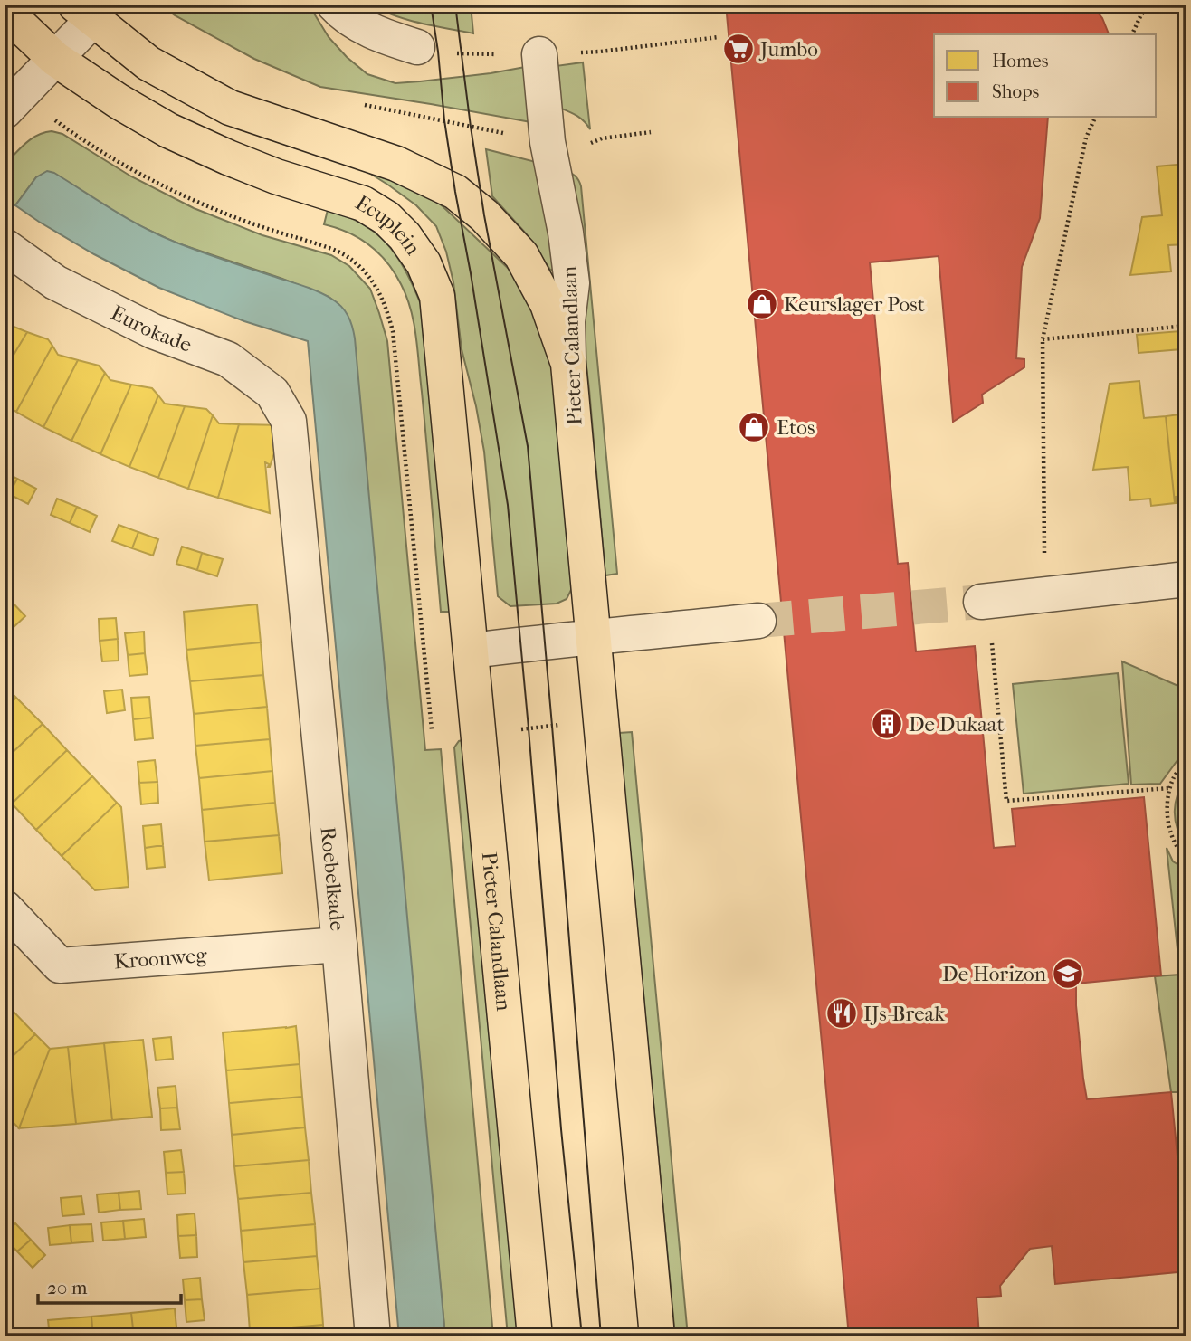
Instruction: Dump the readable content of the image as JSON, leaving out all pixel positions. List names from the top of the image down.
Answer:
{
  "streets": {
    "main road": ["Ecuplein", "Pieter Calandlaan"],
    "street": ["Eurokade", "Roebelkade", "Kroonweg"]
  },
  "crossings": [
    ["Ecuplein", "Pieter Calandlaan"],
    ["Eurokade", "Roebelkade"],
    ["Roebelkade", "Kroonweg"]
  ],
  "places": {
    "supermarket": ["Jumbo"],
    "shop": ["Keurslager Post", "Etos"],
    "building": ["De Dukaat"],
    "school or university": ["De Horizon"],
    "restaurant": ["IJs-Break"]
  },
  "legend": ["Homes", "Shops"],
  "scale_bar": "20 m"
}
